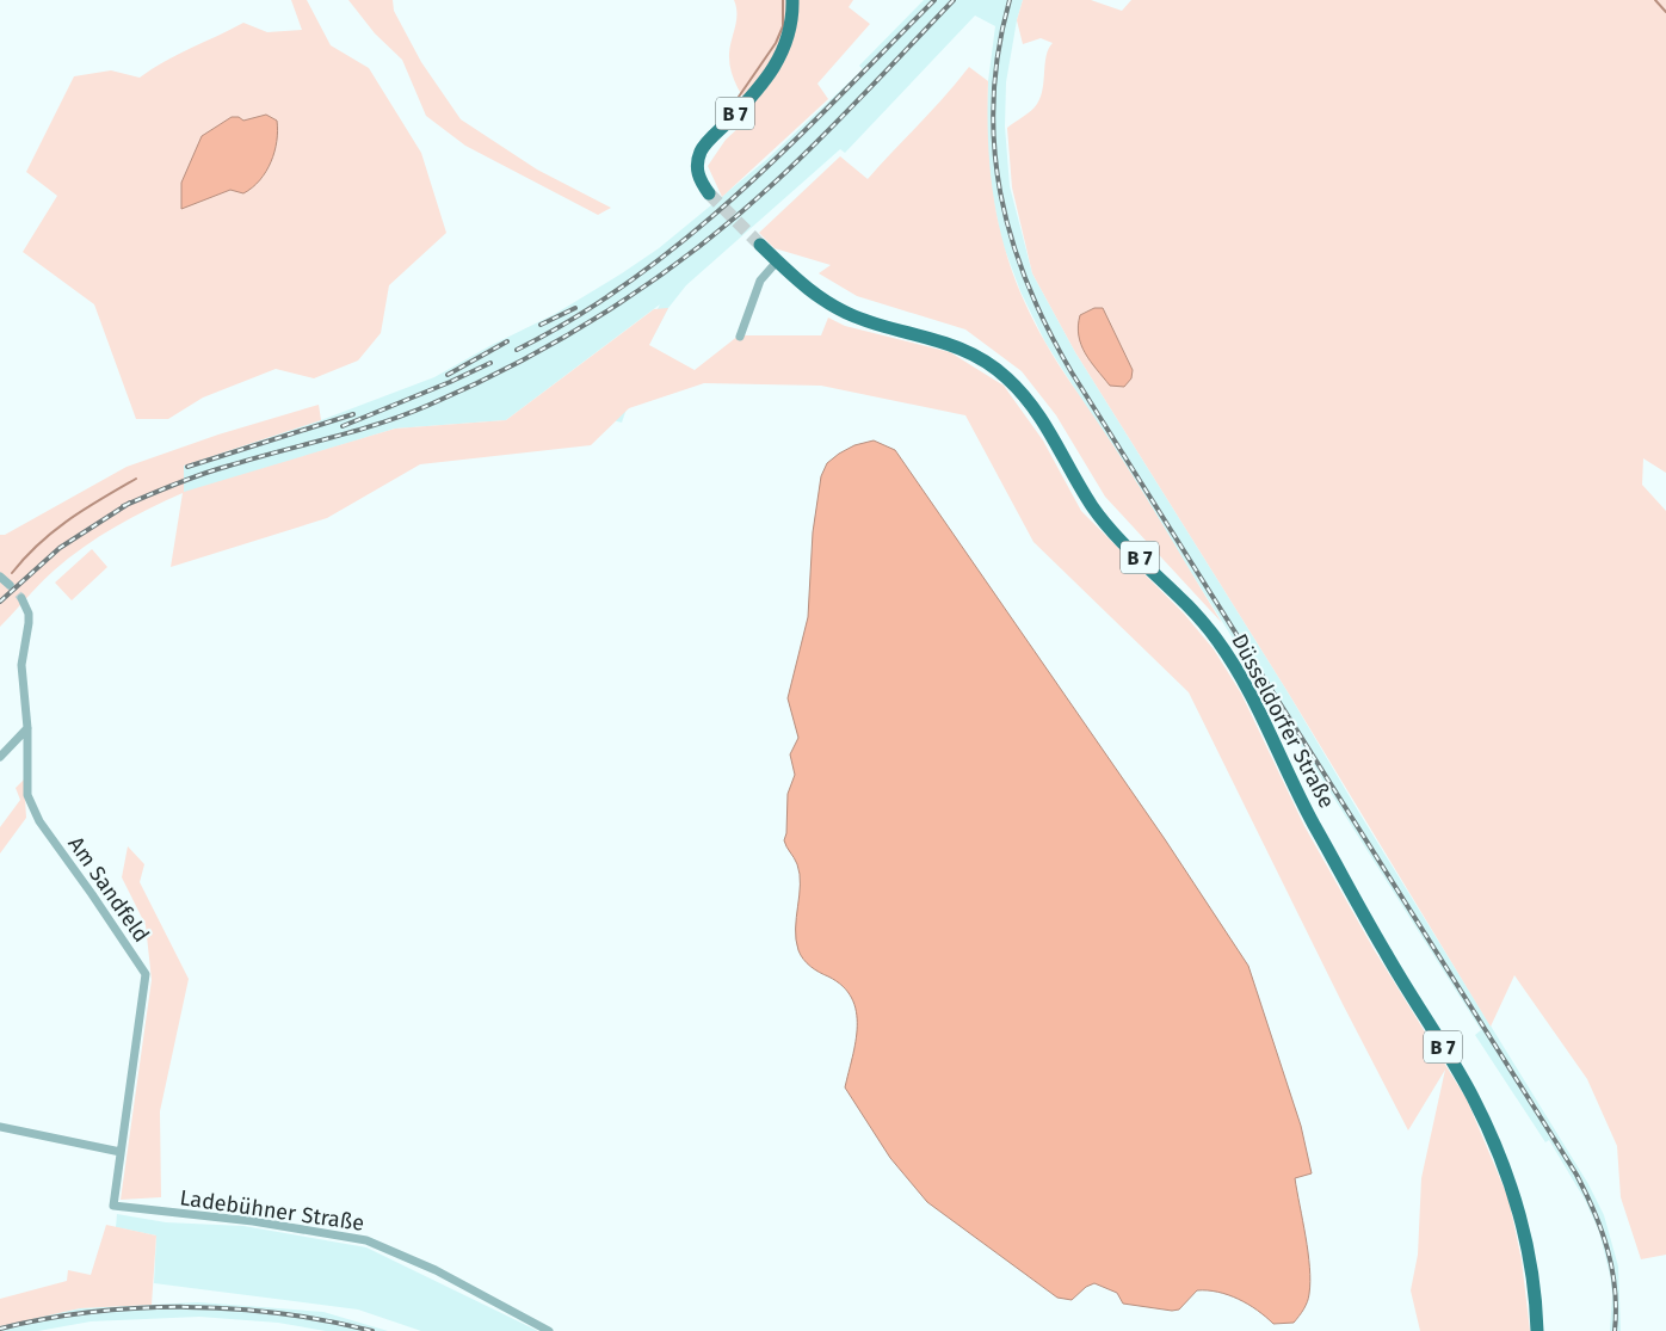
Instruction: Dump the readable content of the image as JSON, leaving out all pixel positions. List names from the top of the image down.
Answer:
{
  "streets": {
    "main road": ["B 7", "Düsseldorfer Straße"],
    "street": ["Am Sandfeld", "Ladebühner Straße"]
  },
  "crossings": [
    ["Am Sandfeld", "Ladebühner Straße"]
  ]
}
